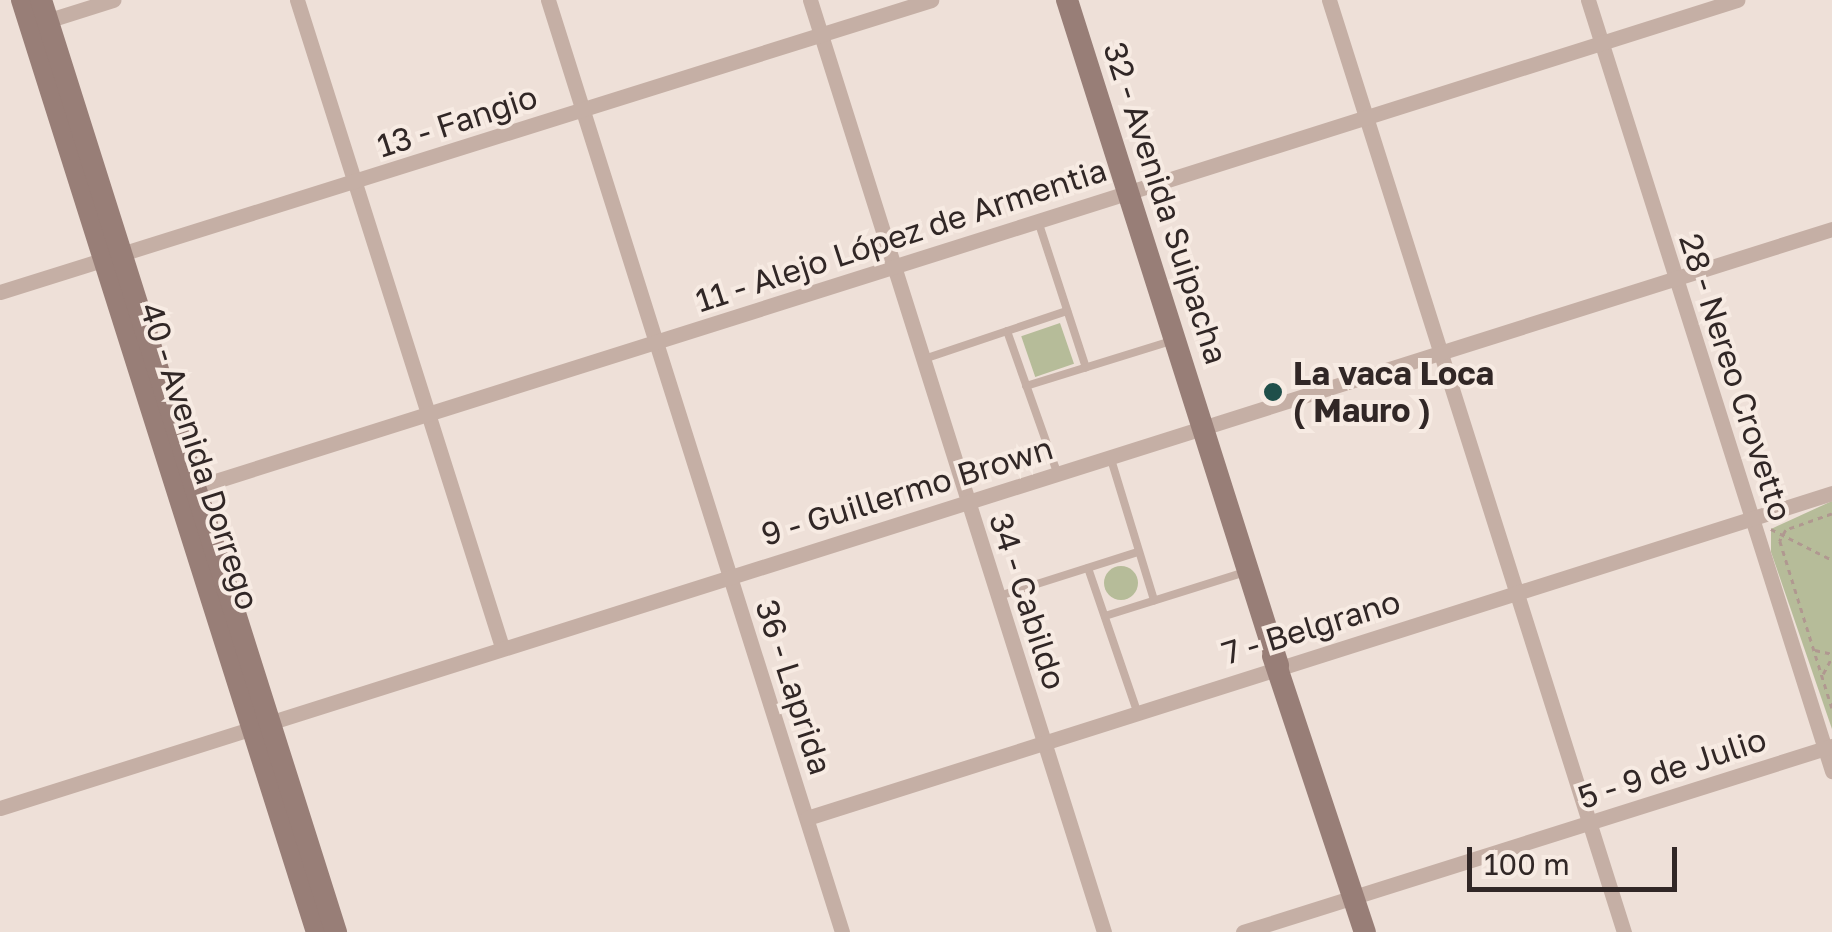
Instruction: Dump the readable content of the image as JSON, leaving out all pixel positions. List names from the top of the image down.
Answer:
{
  "streets": {
    "street": [
      "13 - Fangio",
      "32 - Avenida Suipacha",
      "11 - Alejo López de Armentia",
      "28 - Nereo Crovetto",
      "40 - Avenida Dorrego",
      "9 - Guillermo Brown",
      "34 - Cabildo",
      "7 - Belgrano",
      "36 - Laprida",
      "5 - 9 de Julio"
    ]
  },
  "crossings": [
    ["13 - Fangio", "40 - Avenida Dorrego"],
    ["13 - Fangio", "34 - Cabildo"],
    ["13 - Fangio", "36 - Laprida"],
    ["32 - Avenida Suipacha", "11 - Alejo López de Armentia"],
    ["32 - Avenida Suipacha", "9 - Guillermo Brown"],
    ["32 - Avenida Suipacha", "7 - Belgrano"],
    ["32 - Avenida Suipacha", "5 - 9 de Julio"],
    ["11 - Alejo López de Armentia", "28 - Nereo Crovetto"],
    ["11 - Alejo López de Armentia", "40 - Avenida Dorrego"],
    ["11 - Alejo López de Armentia", "34 - Cabildo"],
    ["11 - Alejo López de Armentia", "36 - Laprida"],
    ["28 - Nereo Crovetto", "9 - Guillermo Brown"],
    ["28 - Nereo Crovetto", "7 - Belgrano"],
    ["28 - Nereo Crovetto", "5 - 9 de Julio"],
    ["40 - Avenida Dorrego", "9 - Guillermo Brown"],
    ["9 - Guillermo Brown", "34 - Cabildo"],
    ["9 - Guillermo Brown", "36 - Laprida"],
    ["34 - Cabildo", "7 - Belgrano"],
    ["7 - Belgrano", "36 - Laprida"]
  ],
  "places": ["La vaca Loca ( Mauro )"],
  "scale_bar": "100 m"
}
